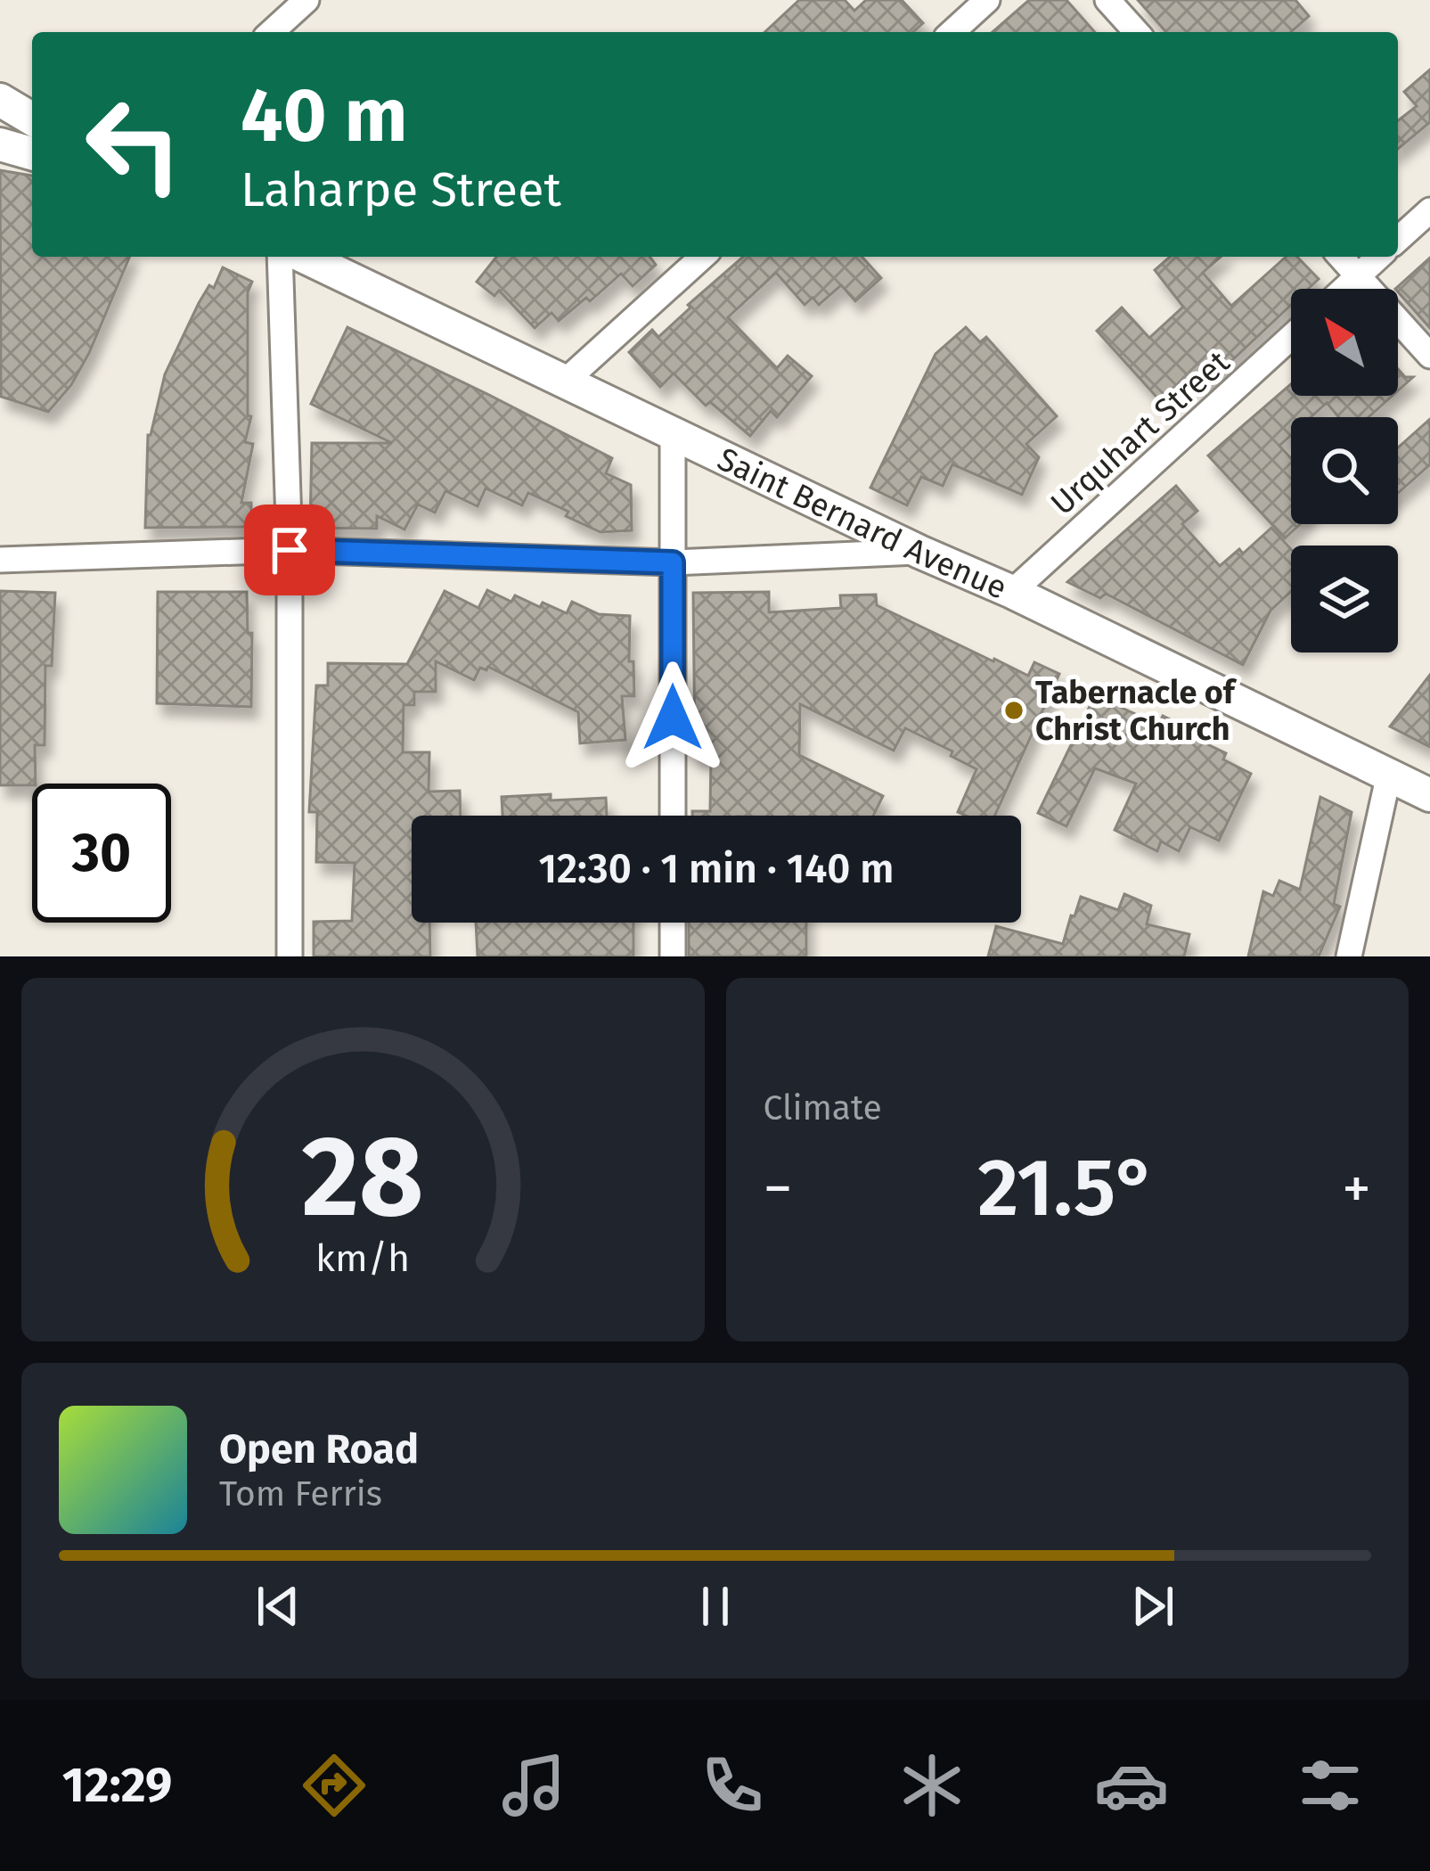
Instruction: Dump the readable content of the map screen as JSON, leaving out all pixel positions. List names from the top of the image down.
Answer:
{
  "streets": {
    "street": ["Urquhart Street", "Saint Bernard Avenue"]
  },
  "crossings": [
    ["Urquhart Street", "Saint Bernard Avenue"]
  ],
  "places": ["Tabernacle of Christ Church"],
  "north": "top left",
  "page": {
    "turn": ["40 m", "Laharpe Street"],
    "limit": "30",
    "trip": "12:30 · 1 min · 140 m",
    "tile": "Climate",
    "heat": ["−", "21.5°", "+"],
    "song": ["Open Road", "Tom Ferris"],
    "tabs": "12:29",
    "gauge": ["28", "km/h"]
  }
}
